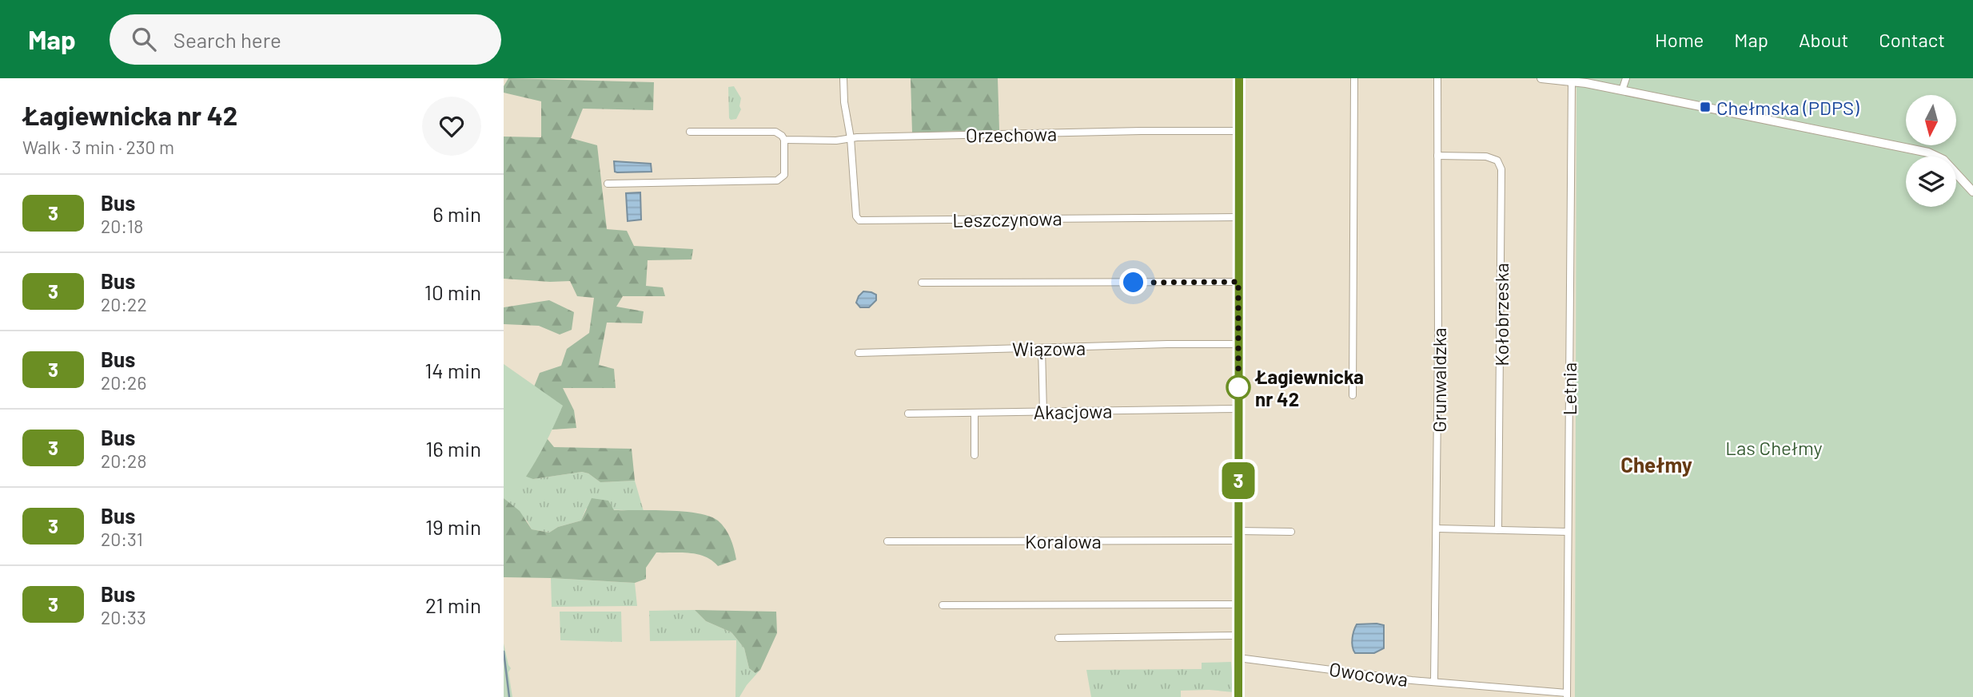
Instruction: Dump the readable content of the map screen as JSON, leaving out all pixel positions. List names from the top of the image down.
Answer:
{
  "streets": {
    "street": [
      "Orzechowa",
      "Leszczynowa",
      "Kołobrzeska",
      "Wiązowa",
      "Grunwaldzka",
      "Letnia",
      "Akacjowa",
      "Koralowa",
      "Owocowa"
    ]
  },
  "crossings": [
    ["Orzechowa", "Leszczynowa"],
    ["Kołobrzeska", "Grunwaldzka"],
    ["Grunwaldzka", "Owocowa"],
    ["Letnia", "Owocowa"]
  ],
  "districts": ["Chełmy"],
  "parks": ["Las Chełmy"],
  "places": {
    "transit": ["Chełmska (PDPS)"],
    "other": ["Łagiewnicka nr 42"]
  },
  "lines": ["bus line 3"],
  "north": "bottom",
  "page": {
    "header": "Map",
    "search": "Search here",
    "nav": [
      "Home",
      "Map",
      "About",
      "Contact"
    ],
    "heading": ["Łagiewnicka nr 42", "Walk · 3 min · 230 m"],
    "on_map": "3",
    "list": [
      {
        "mark": "3",
        "name": "Bus",
        "note": "20:18",
        "value": "6 min"
      },
      {
        "mark": "3",
        "name": "Bus",
        "note": "20:22",
        "value": "10 min"
      },
      {
        "mark": "3",
        "name": "Bus",
        "note": "20:26",
        "value": "14 min"
      },
      {
        "mark": "3",
        "name": "Bus",
        "note": "20:28",
        "value": "16 min"
      },
      {
        "mark": "3",
        "name": "Bus",
        "note": "20:31",
        "value": "19 min"
      },
      {
        "mark": "3",
        "name": "Bus",
        "note": "20:33",
        "value": "21 min"
      }
    ]
  }
}
